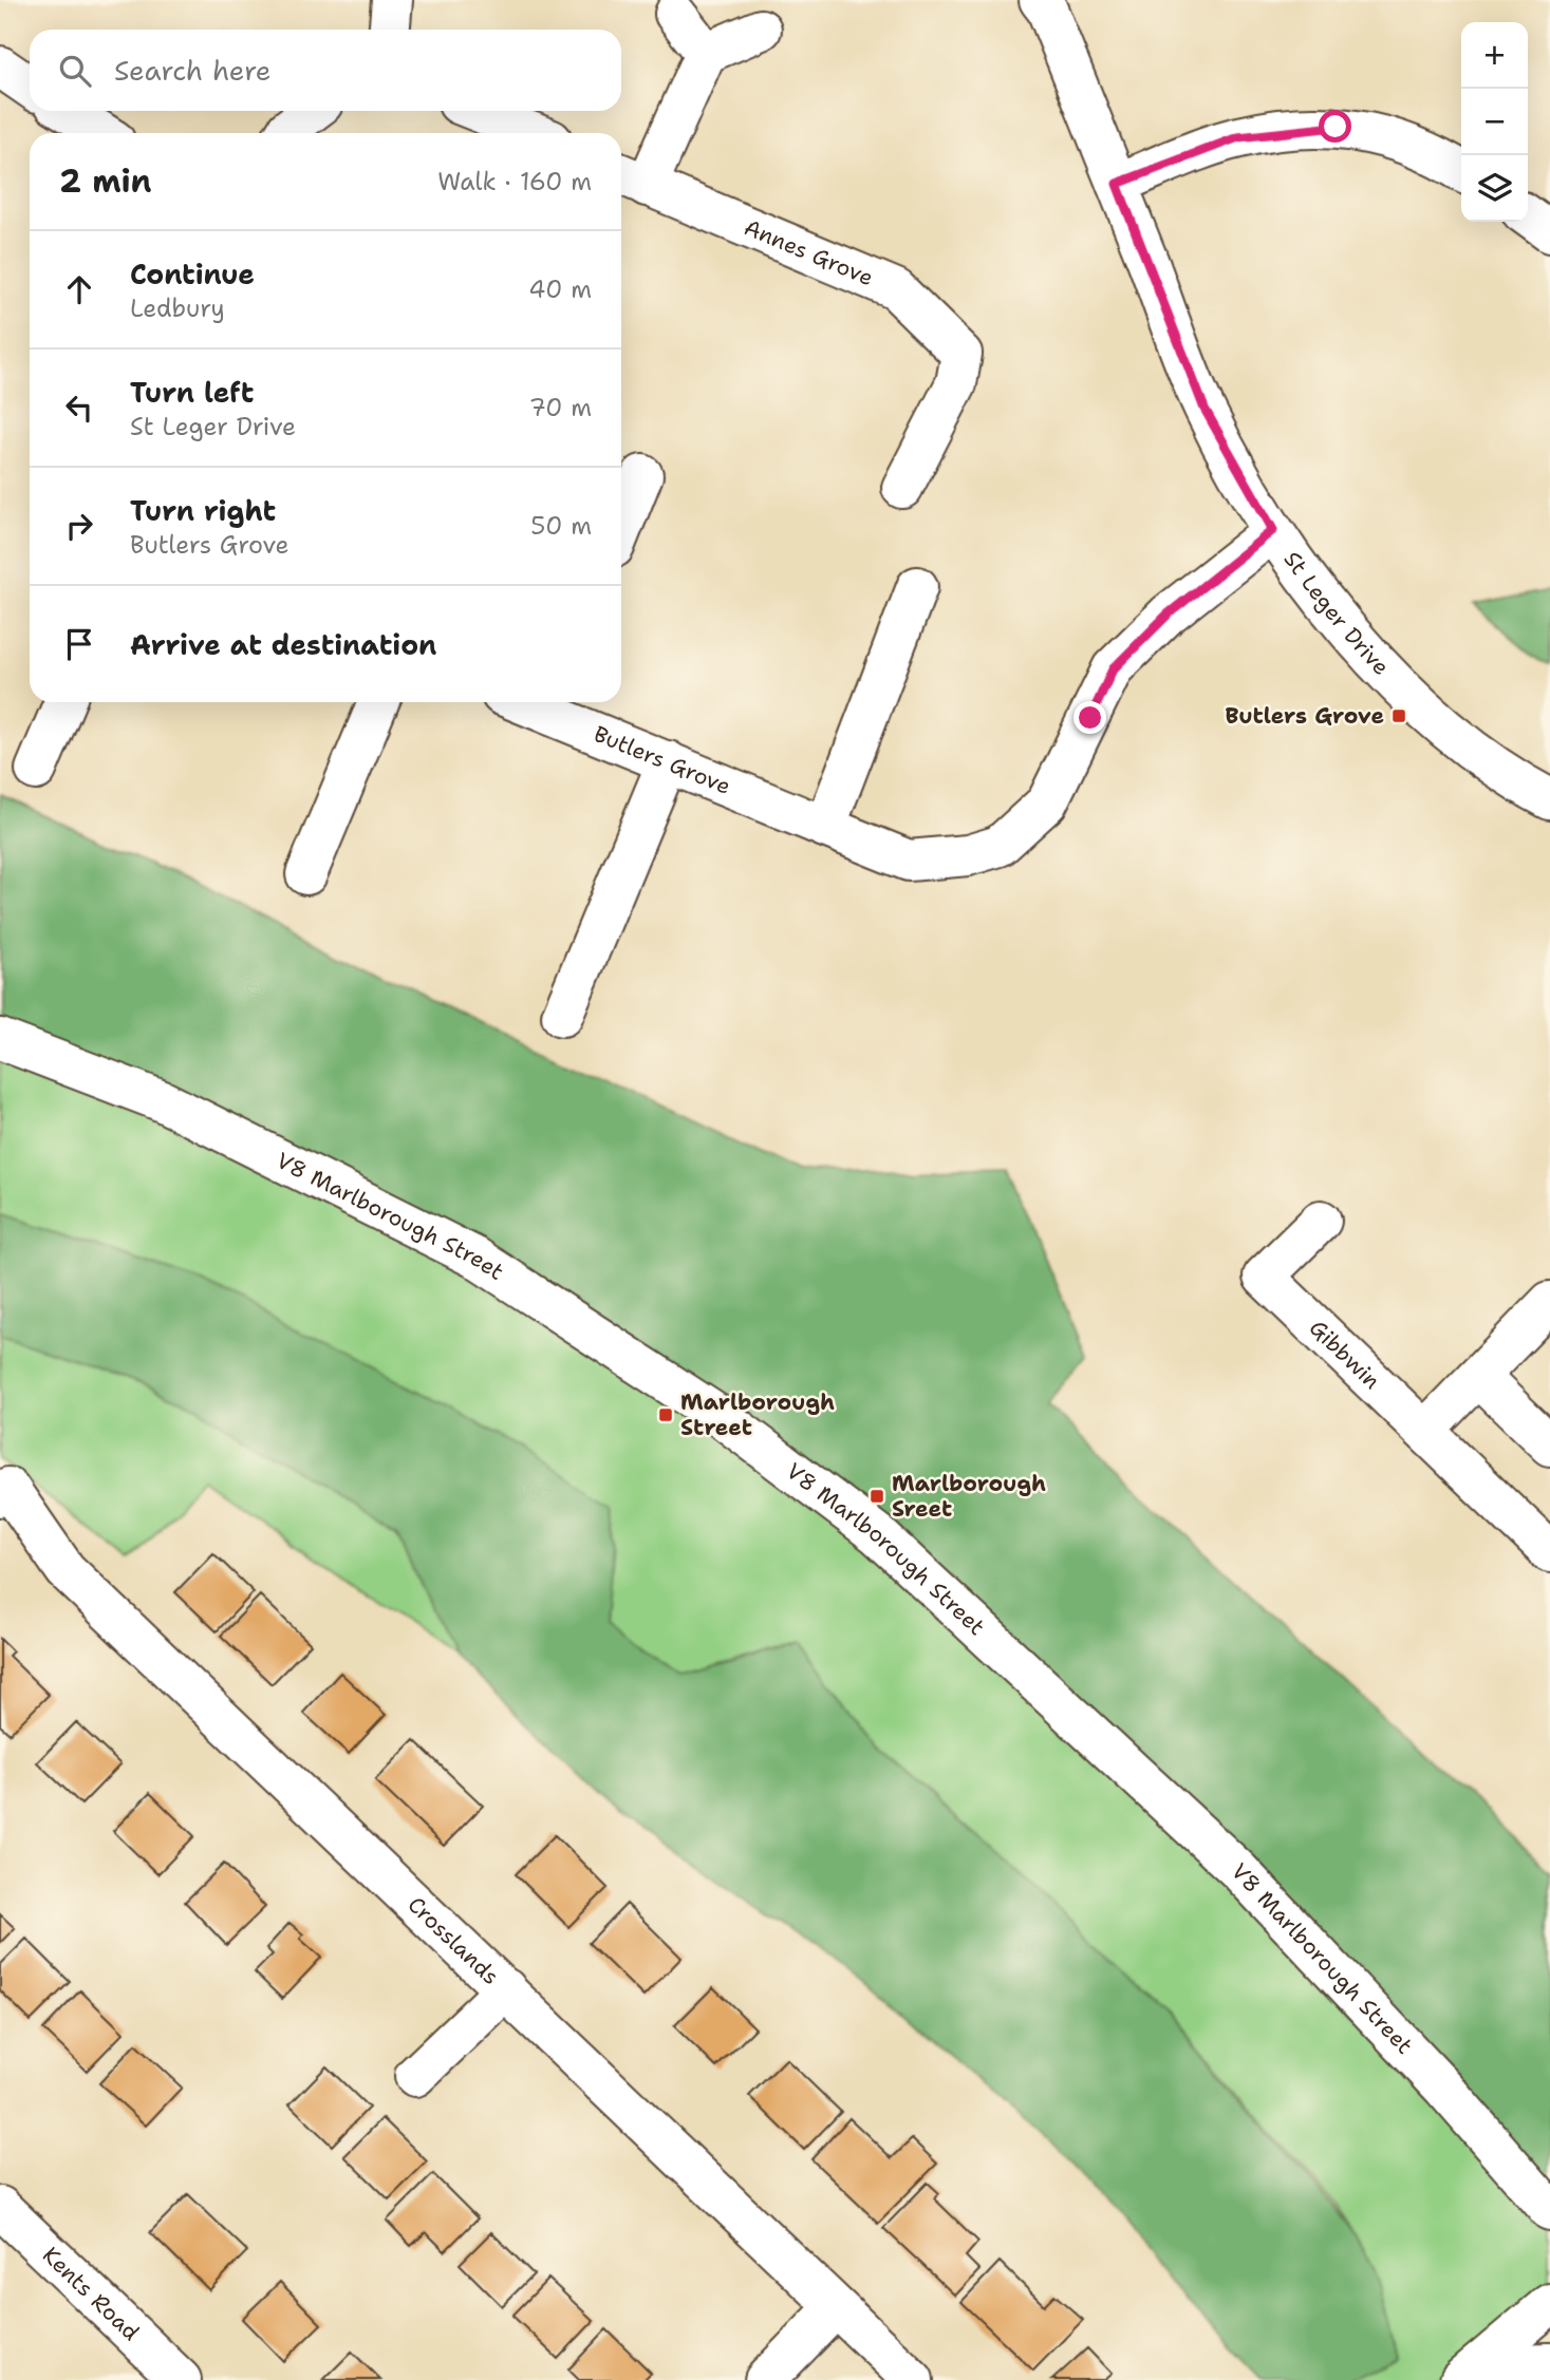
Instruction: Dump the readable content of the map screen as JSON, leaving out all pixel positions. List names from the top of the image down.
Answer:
{
  "streets": {
    "street": [
      "Annes Grove",
      "St Leger Drive",
      "Butlers Grove",
      "V8 Marlborough Street",
      "Gibbwin",
      "Crosslands",
      "Kents Road"
    ]
  },
  "crossings": [
    ["St Leger Drive", "Butlers Grove"]
  ],
  "places": {
    "transit": ["Butlers Grove", "Marlborough Street", "Marlborough Sreet"]
  },
  "page": {
    "map_buttons": ["+", "−"],
    "search": "Search here",
    "heading": ["2 min", "Walk · 160 m"],
    "list": [
      ["Continue", "Ledbury", "40 m"],
      ["Turn left", "St Leger Drive", "70 m"],
      ["Turn right", "Butlers Grove", "50 m"],
      "Arrive at destination"
    ]
  }
}
